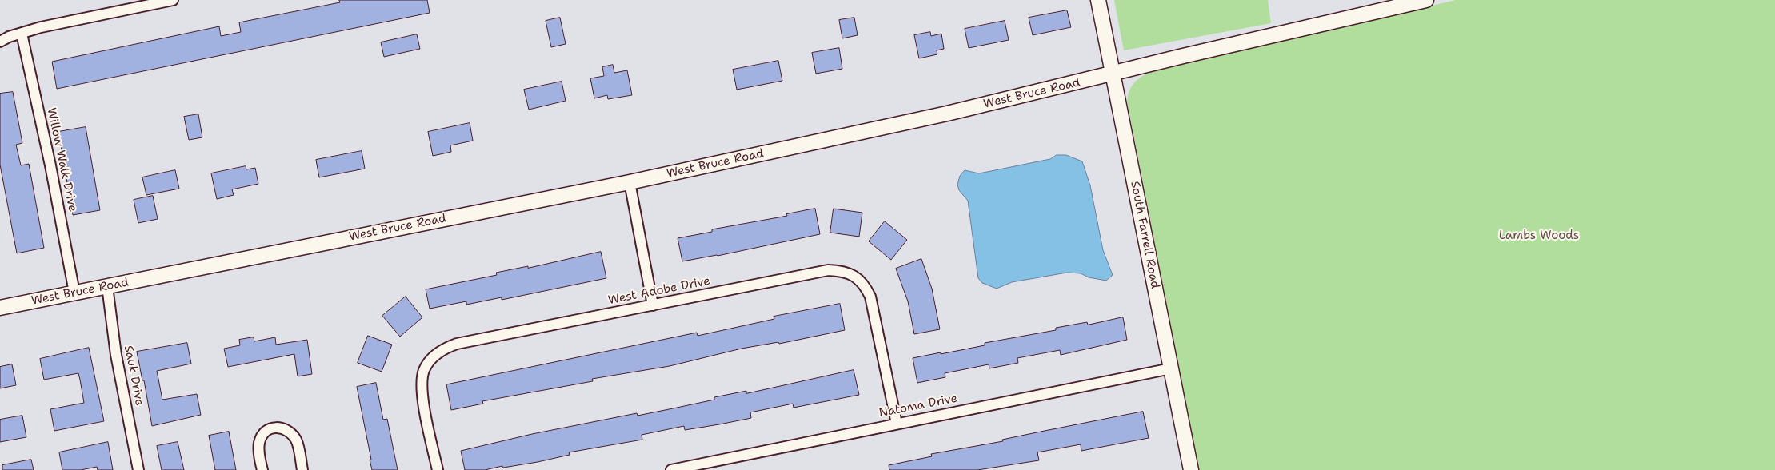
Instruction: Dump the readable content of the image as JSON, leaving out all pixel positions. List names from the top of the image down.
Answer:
{
  "streets": {
    "street": [
      "West Bruce Road",
      "Willow Walk Drive",
      "South Farrell Road",
      "West Adobe Drive",
      "Sauk Drive",
      "Natoma Drive"
    ]
  },
  "crossings": [
    ["West Bruce Road", "Willow Walk Drive"],
    ["West Bruce Road", "South Farrell Road"],
    ["West Bruce Road", "Sauk Drive"],
    ["South Farrell Road", "Natoma Drive"],
    ["West Adobe Drive", "Natoma Drive"]
  ],
  "parks": ["Lambs Woods"]
}
